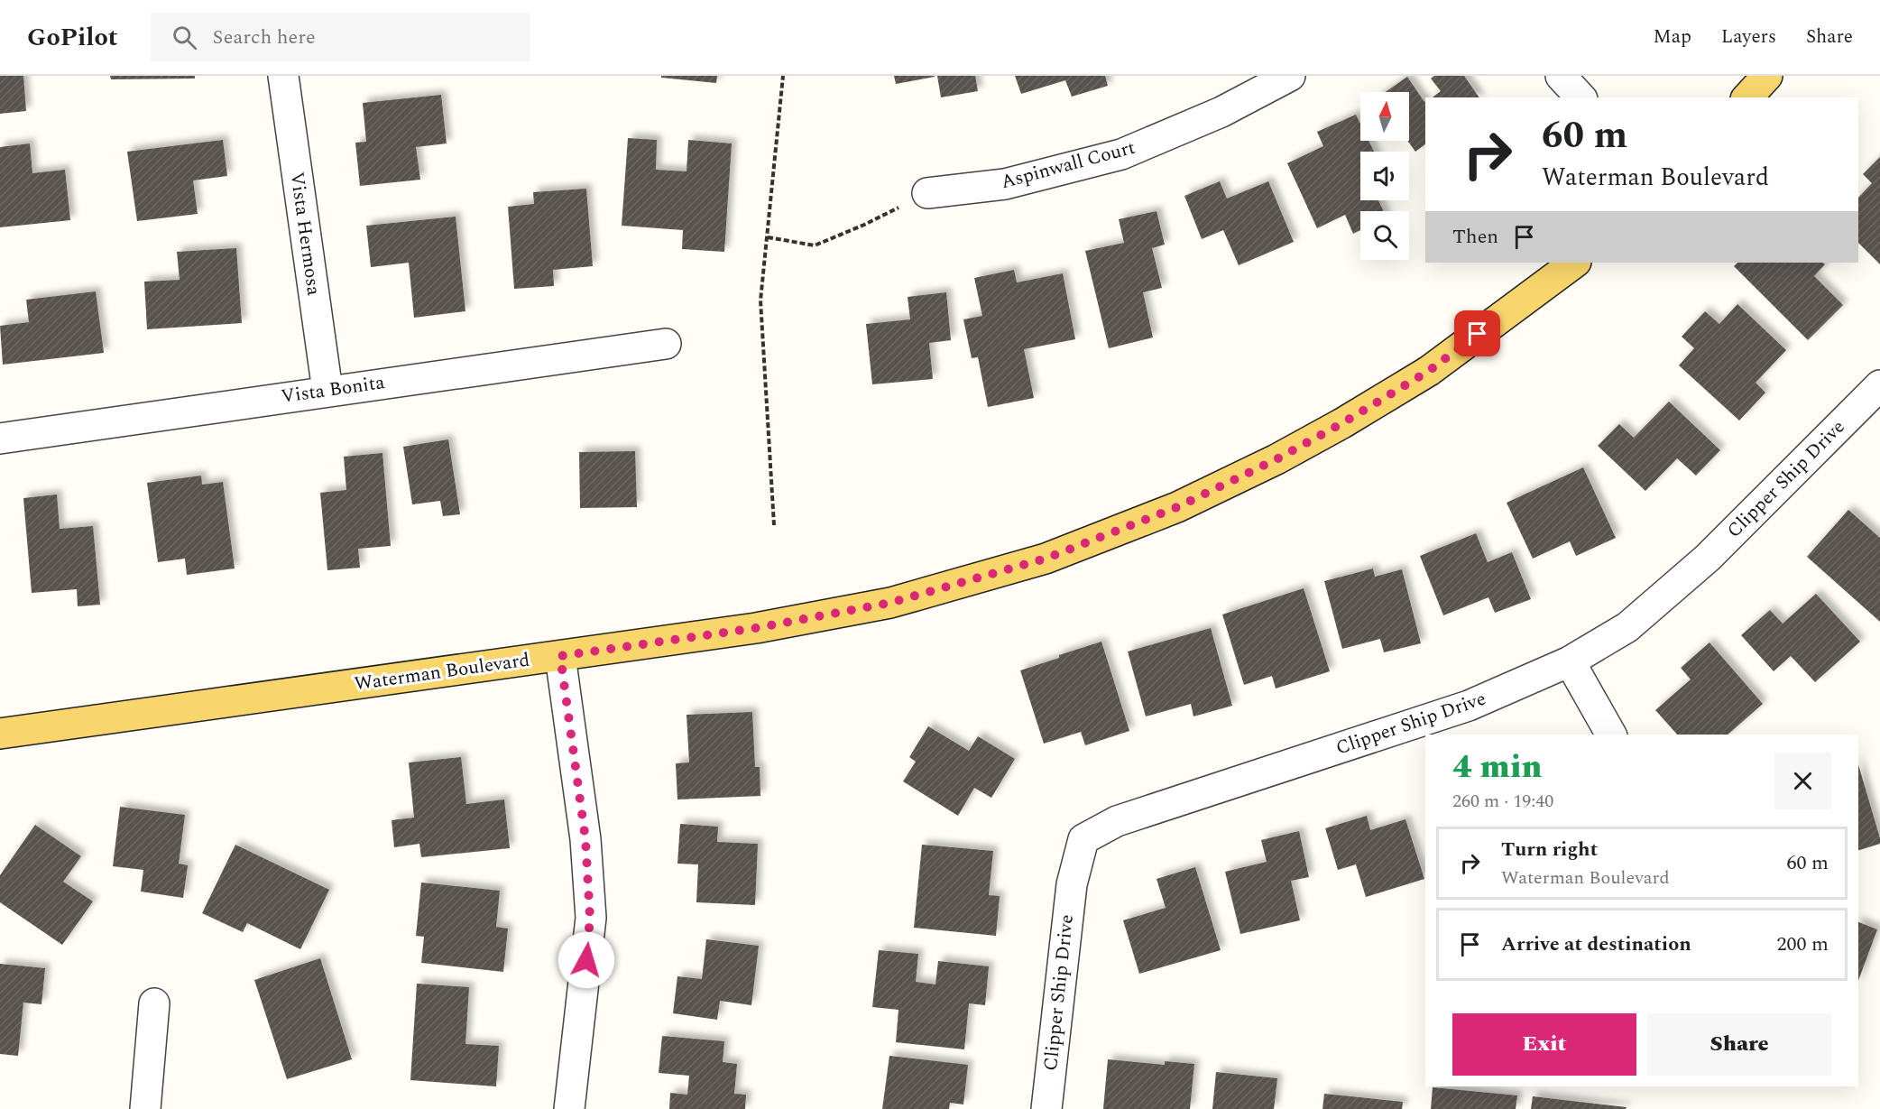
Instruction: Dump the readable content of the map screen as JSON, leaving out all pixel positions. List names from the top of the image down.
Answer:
{
  "streets": {
    "main road": ["Waterman Boulevard"],
    "street": [
      "Aspinwall Court",
      "Vista Hermosa",
      "Vista Bonita",
      "Clipper Ship Drive"
    ]
  },
  "crossings": [
    ["Vista Hermosa", "Vista Bonita"]
  ],
  "north": "top",
  "page": {
    "header": "GoPilot",
    "search": "Search here",
    "nav": ["Map", "Layers", "Share"],
    "turn": ["60 m", "Waterman Boulevard"],
    "then": "Then",
    "heading": ["4 min", "260 m · 19:40"],
    "list": [
      {
        "name": "Turn right",
        "note": "Waterman Boulevard",
        "value": "60 m"
      },
      {
        "name": "Arrive at destination",
        "value": "200 m"
      }
    ],
    "buttons": ["Exit", "Share"]
  }
}
